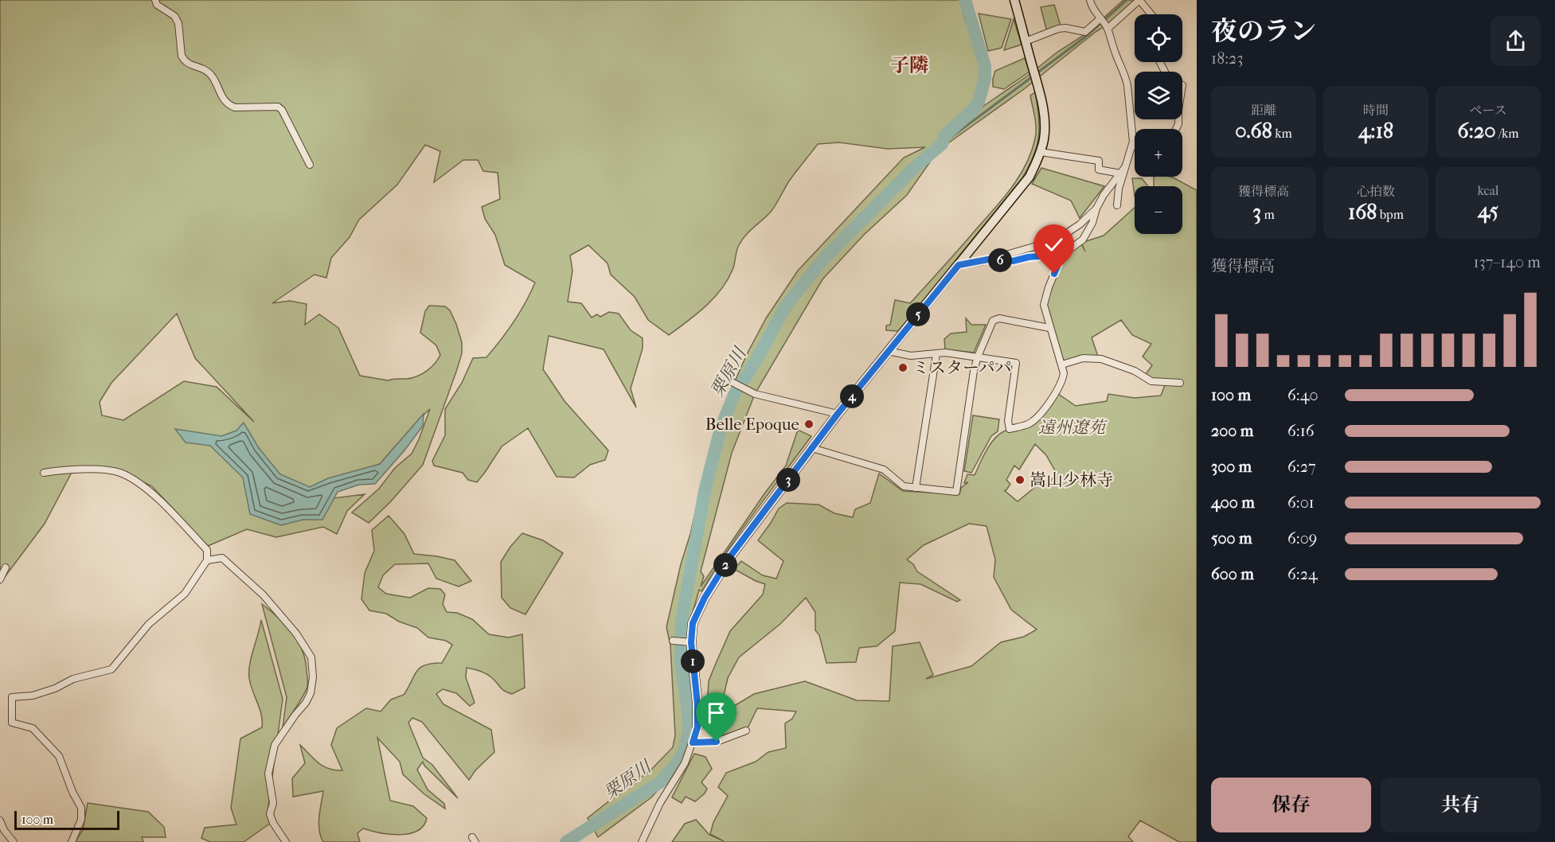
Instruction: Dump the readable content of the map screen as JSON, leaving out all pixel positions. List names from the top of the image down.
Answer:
{
  "districts": ["子隣"],
  "water": ["栗原川"],
  "parks": ["遠州遼苑"],
  "places": ["ミスターパパ", "Belle Epoque", "嵩山少林寺"],
  "scale_bar": "100 m",
  "page": {
    "heading": ["夜のラン", "18:23"],
    "map_buttons": ["+", "−"],
    "stats": [
      ["距離", "0.68 km"],
      ["時間", "4:18"],
      ["ペース", "6:20 /km"],
      ["獲得標高", "3 m"],
      ["心拍数", "168 bpm"],
      ["kcal", "45"]
    ],
    "chart": ["獲得標高", "137–140 m"],
    "pins": [
      "6",
      "5",
      "4",
      "3",
      "2",
      "1"
    ],
    "list": [
      {
        "name": "100 m",
        "note": "6:40"
      },
      {
        "name": "200 m",
        "note": "6:16"
      },
      {
        "name": "300 m",
        "note": "6:27"
      },
      {
        "name": "400 m",
        "note": "6:01"
      },
      {
        "name": "500 m",
        "note": "6:09"
      },
      {
        "name": "600 m",
        "note": "6:24"
      }
    ],
    "buttons": ["保存", "共有"],
    "scale": "100 m"
  }
}
